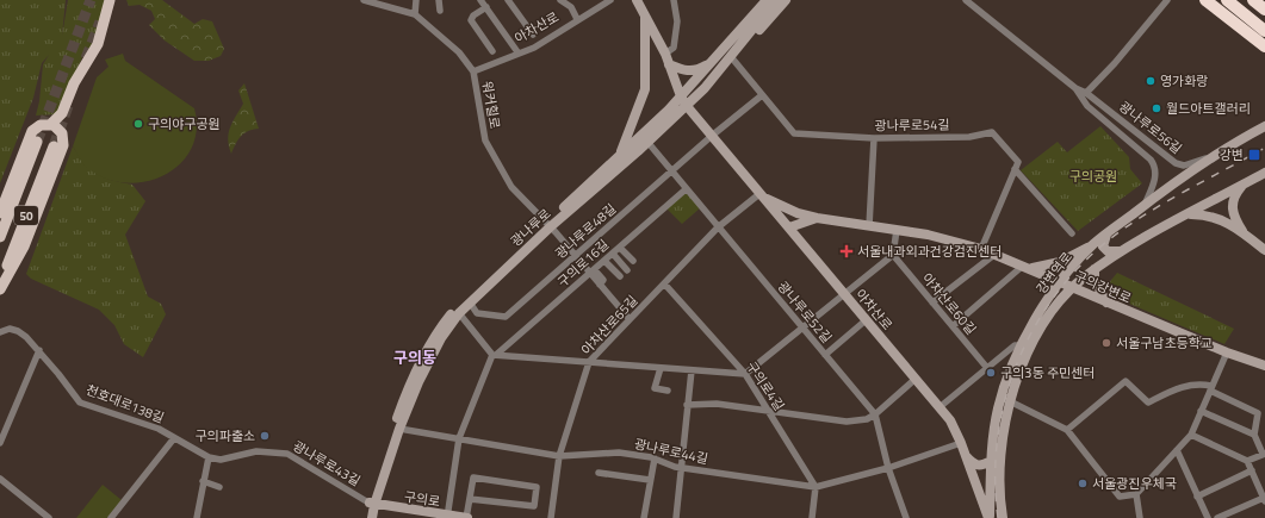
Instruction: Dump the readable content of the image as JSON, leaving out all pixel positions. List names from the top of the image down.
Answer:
{
  "streets": {
    "main road": [
      "아차산로",
      "50",
      "광나루로",
      "강변역로",
      "구의강변로",
      "구의로"
    ],
    "street": [
      "워커힐로",
      "광나루로54길",
      "광나루로56길",
      "광나루로48길",
      "구의로16길",
      "아차산로60길",
      "광나루로52길",
      "아차산로65길",
      "구의로4길",
      "천호대로138길",
      "광나루로44길",
      "광나루로43길"
    ]
  },
  "crossings": [
    ["아차산로", "워커힐로"],
    ["아차산로", "광나루로"],
    ["아차산로", "광나루로48길"],
    ["아차산로", "강변역로"],
    ["아차산로", "구의강변로"],
    ["아차산로", "아차산로65길"],
    ["아차산로", "광나루로44길"],
    ["워커힐로", "광나루로"],
    ["워커힐로", "광나루로48길"],
    ["워커힐로", "구의로16길"],
    ["워커힐로", "아차산로65길"],
    ["광나루로56길", "강변역로"],
    ["광나루로", "광나루로48길"],
    ["광나루로", "광나루로52길"],
    ["광나루로", "광나루로44길"],
    ["광나루로", "광나루로43길"],
    ["광나루로", "구의로"],
    ["광나루로48길", "광나루로52길"],
    ["구의로16길", "광나루로52길"],
    ["구의로16길", "광나루로44길"],
    ["구의로16길", "구의로"],
    ["강변역로", "구의강변로"],
    ["광나루로52길", "아차산로65길"],
    ["광나루로52길", "광나루로44길"],
    ["아차산로65길", "구의로4길"],
    ["아차산로65길", "광나루로44길"],
    ["구의로4길", "광나루로44길"],
    ["천호대로138길", "광나루로43길"],
    ["광나루로43길", "구의로"]
  ],
  "districts": ["구의동"],
  "parks": ["구의공원"],
  "places": {
    "other": [
      "영가화랑",
      "월드아트갤러리",
      "구의야구공원",
      "서울구남초등학교",
      "구의3동 주민센터",
      "구의파출소",
      "서울광진우체국"
    ],
    "transit": ["강변"],
    "health": ["서울내과외과건강검진센터"]
  }
}
